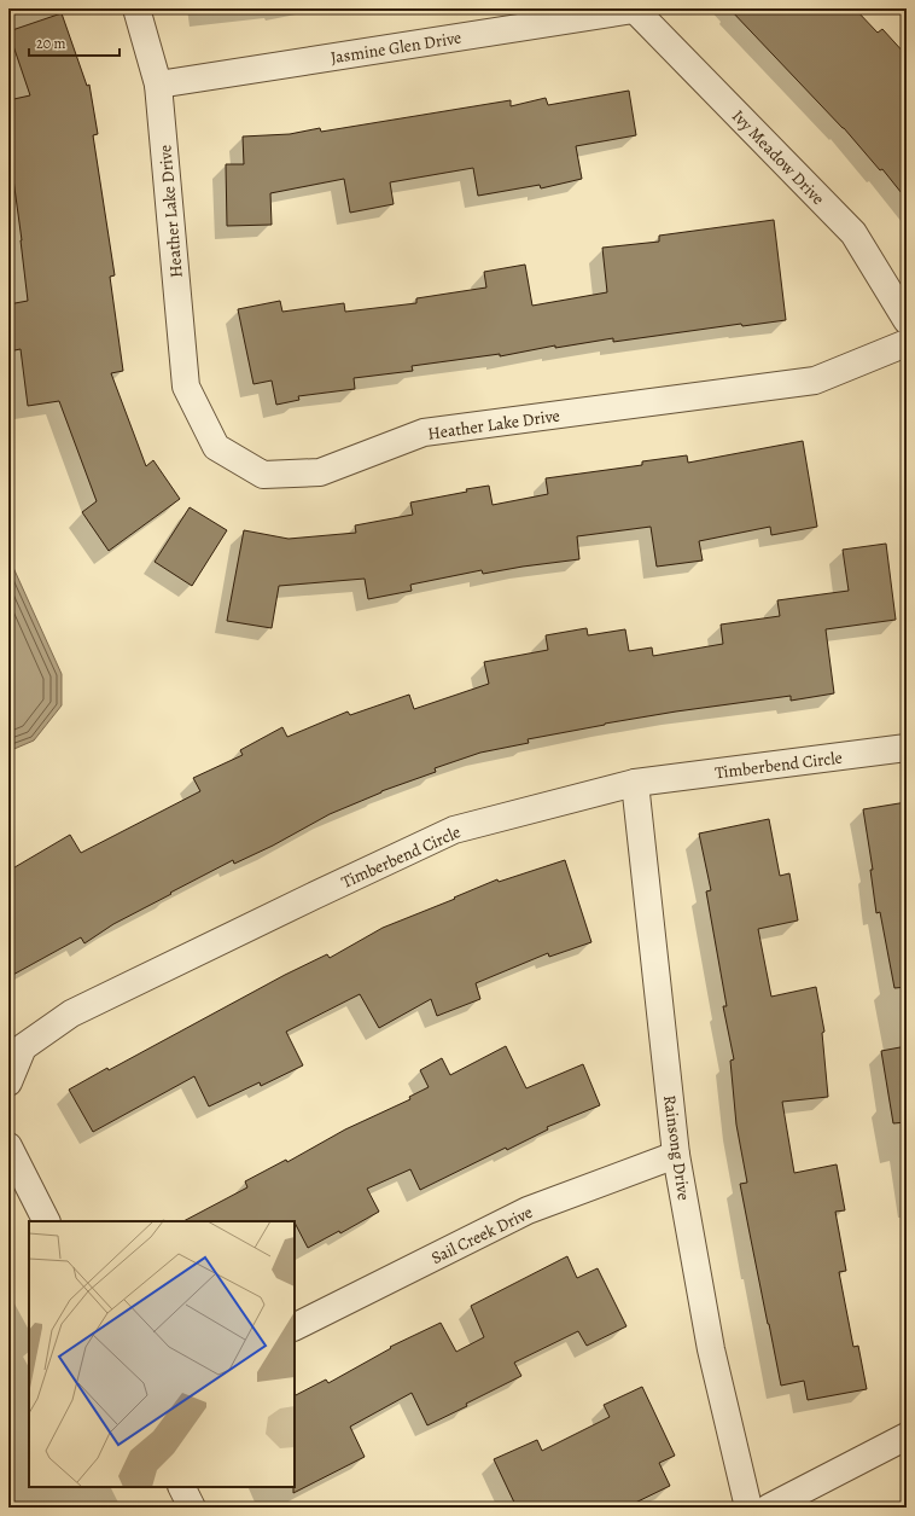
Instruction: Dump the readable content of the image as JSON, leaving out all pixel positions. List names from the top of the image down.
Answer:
{
  "streets": {
    "street": [
      "Jasmine Glen Drive",
      "Ivy Meadow Drive",
      "Heather Lake Drive",
      "Timberbend Circle",
      "Rainsong Drive",
      "Sail Creek Drive"
    ]
  },
  "crossings": [
    ["Jasmine Glen Drive", "Ivy Meadow Drive"],
    ["Jasmine Glen Drive", "Heather Lake Drive"],
    ["Timberbend Circle", "Rainsong Drive"],
    ["Rainsong Drive", "Sail Creek Drive"]
  ],
  "scale_bar": "20 m"
}
